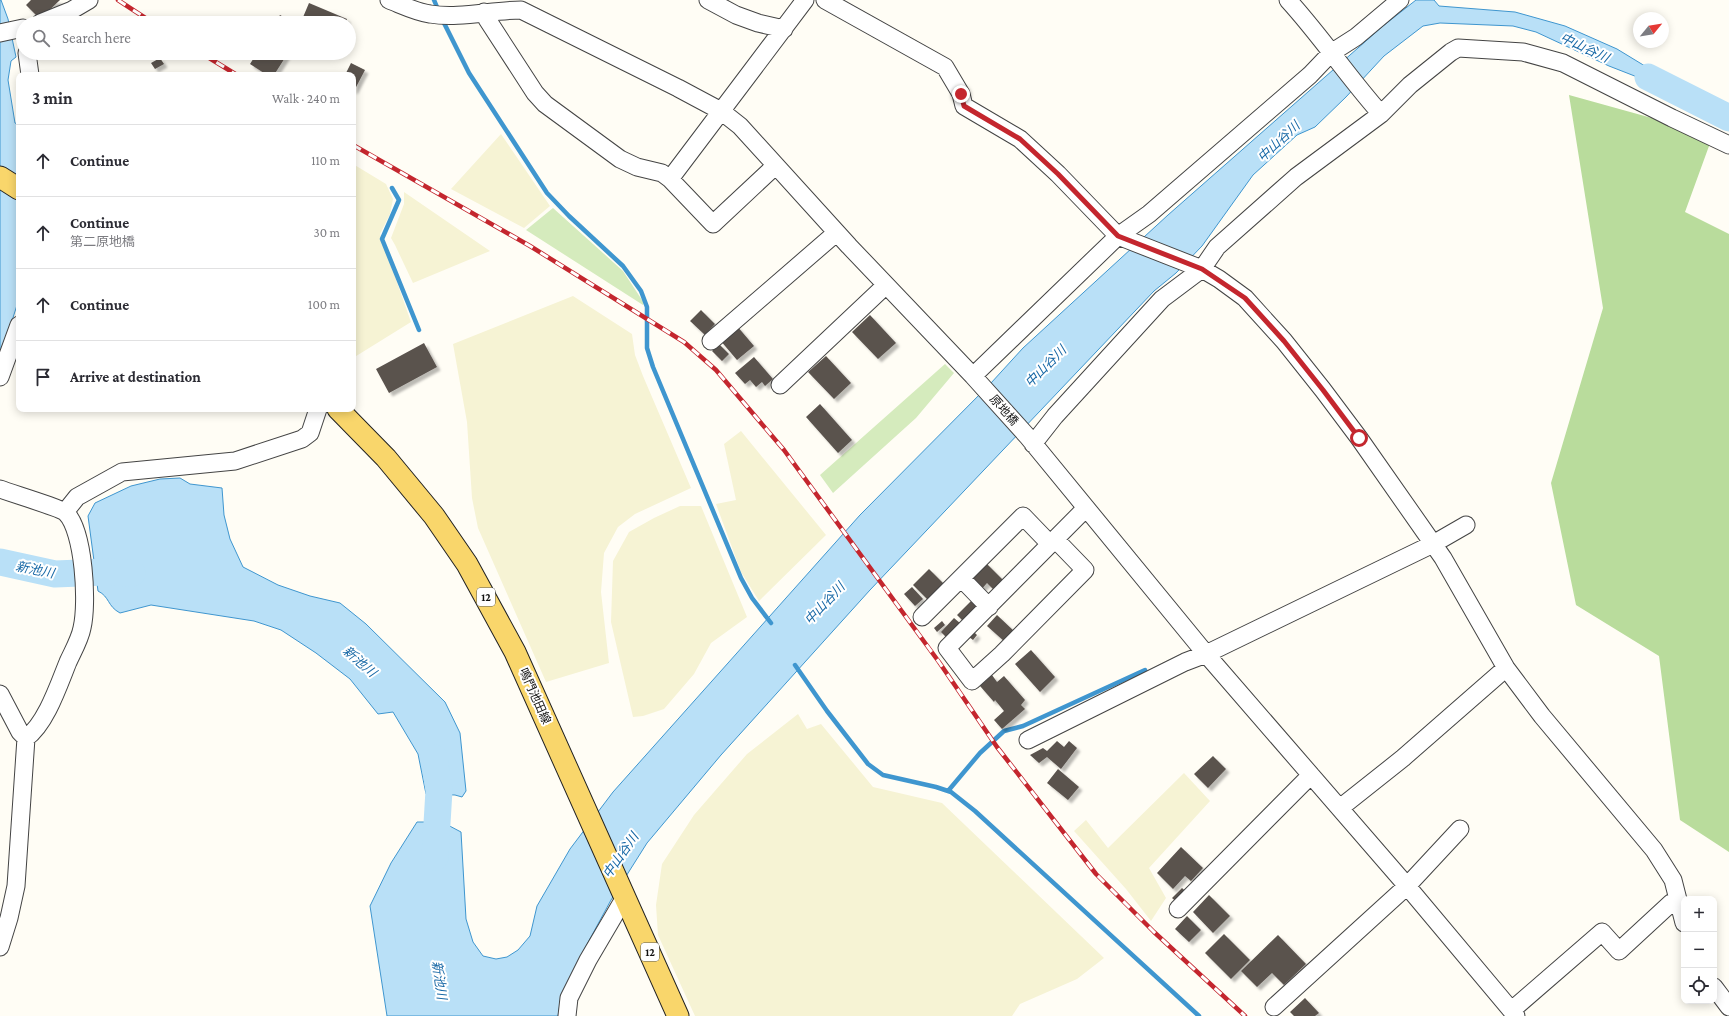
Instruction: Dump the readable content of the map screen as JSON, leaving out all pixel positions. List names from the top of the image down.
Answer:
{
  "streets": {
    "main road": ["12", "鳴門池田線"],
    "street": ["原地橋"]
  },
  "water": ["中山谷川", "新池川"],
  "north": "top right",
  "page": {
    "search": "Search here",
    "heading": ["3 min", "Walk · 240 m"],
    "list": [
      ["Continue", "110 m"],
      ["Continue", "第二原地橋", "30 m"],
      ["Continue", "100 m"],
      "Arrive at destination"
    ],
    "map_buttons": ["+", "−"]
  }
}
